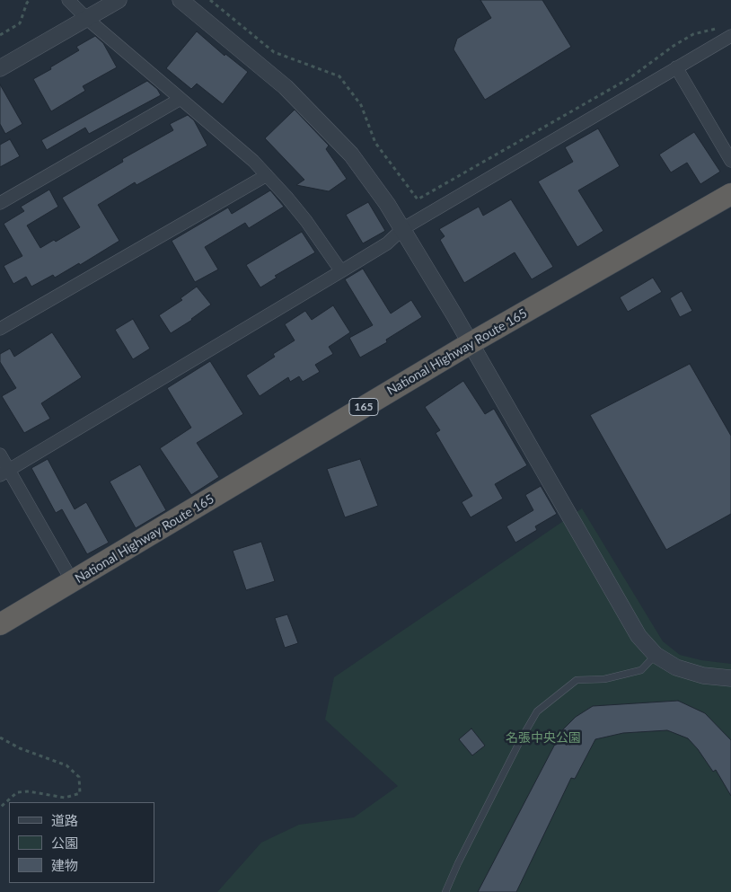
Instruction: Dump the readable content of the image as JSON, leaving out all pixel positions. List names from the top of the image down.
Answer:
{
  "streets": {
    "highway": ["National Highway Route 165", "165"]
  },
  "parks": ["名張中央公園"],
  "legend": ["道路", "公園", "建物"]
}
